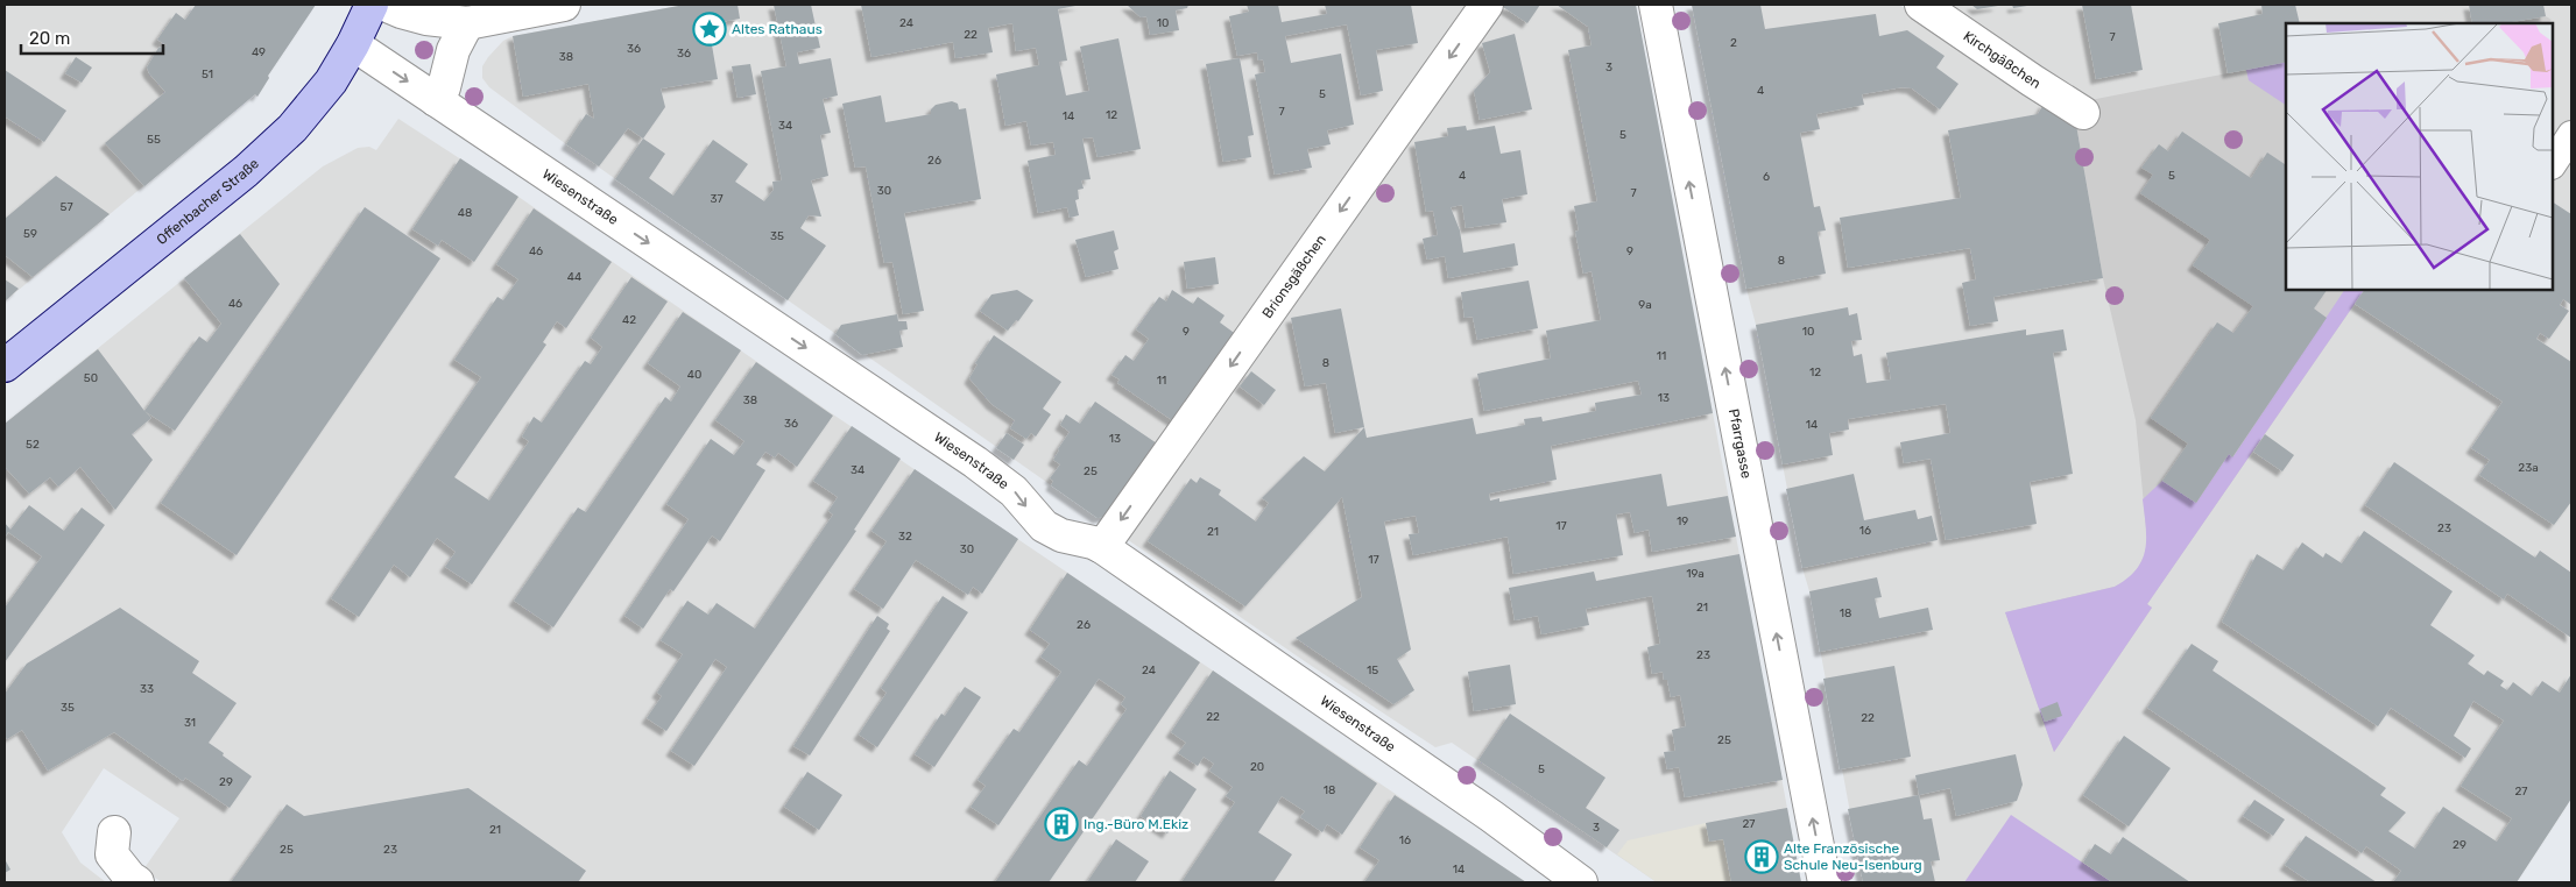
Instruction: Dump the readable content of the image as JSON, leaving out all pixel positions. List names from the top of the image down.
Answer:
{
  "streets": {
    "street": [
      "Kirchgäßchen",
      "Wiesenstraße",
      "Offenbacher Straße",
      "Brionsgäßchen",
      "Pfarrgasse"
    ]
  },
  "crossings": [
    ["Wiesenstraße", "Offenbacher Straße"],
    ["Wiesenstraße", "Brionsgäßchen"]
  ],
  "one_way": ["Wiesenstraße", "Brionsgäßchen", "Pfarrgasse"],
  "places": {
    "place": ["Altes Rathaus"],
    "building": ["Ing.-Büro M.Ekiz", "Alte Französische Schule Neu-Isenburg"]
  },
  "house_numbers": [
    "24",
    "10",
    "22",
    "7",
    "2",
    "36",
    "49",
    "36",
    "38",
    "3",
    "51",
    "4",
    "5",
    "7",
    "12",
    "14",
    "34",
    "5",
    "55",
    "26",
    "4",
    "5",
    "6",
    "30",
    "7",
    "37",
    "57",
    "48",
    "59",
    "35",
    "46",
    "9",
    "8",
    "44",
    "46",
    "9a",
    "42",
    "9",
    "10",
    "11",
    "8",
    "12",
    "40",
    "50",
    "11",
    "13",
    "38",
    "36",
    "14",
    "13",
    "52",
    "23a",
    "34",
    "25",
    "19",
    "17",
    "23",
    "16",
    "21",
    "32",
    "30",
    "17",
    "19a",
    "21",
    "18",
    "26",
    "23",
    "24",
    "15",
    "33",
    "35",
    "22",
    "22",
    "31",
    "25",
    "20",
    "5",
    "29",
    "18",
    "27",
    "27",
    "3",
    "21",
    "16",
    "29",
    "25",
    "23",
    "14"
  ],
  "scale_bar": "20 m"
}
